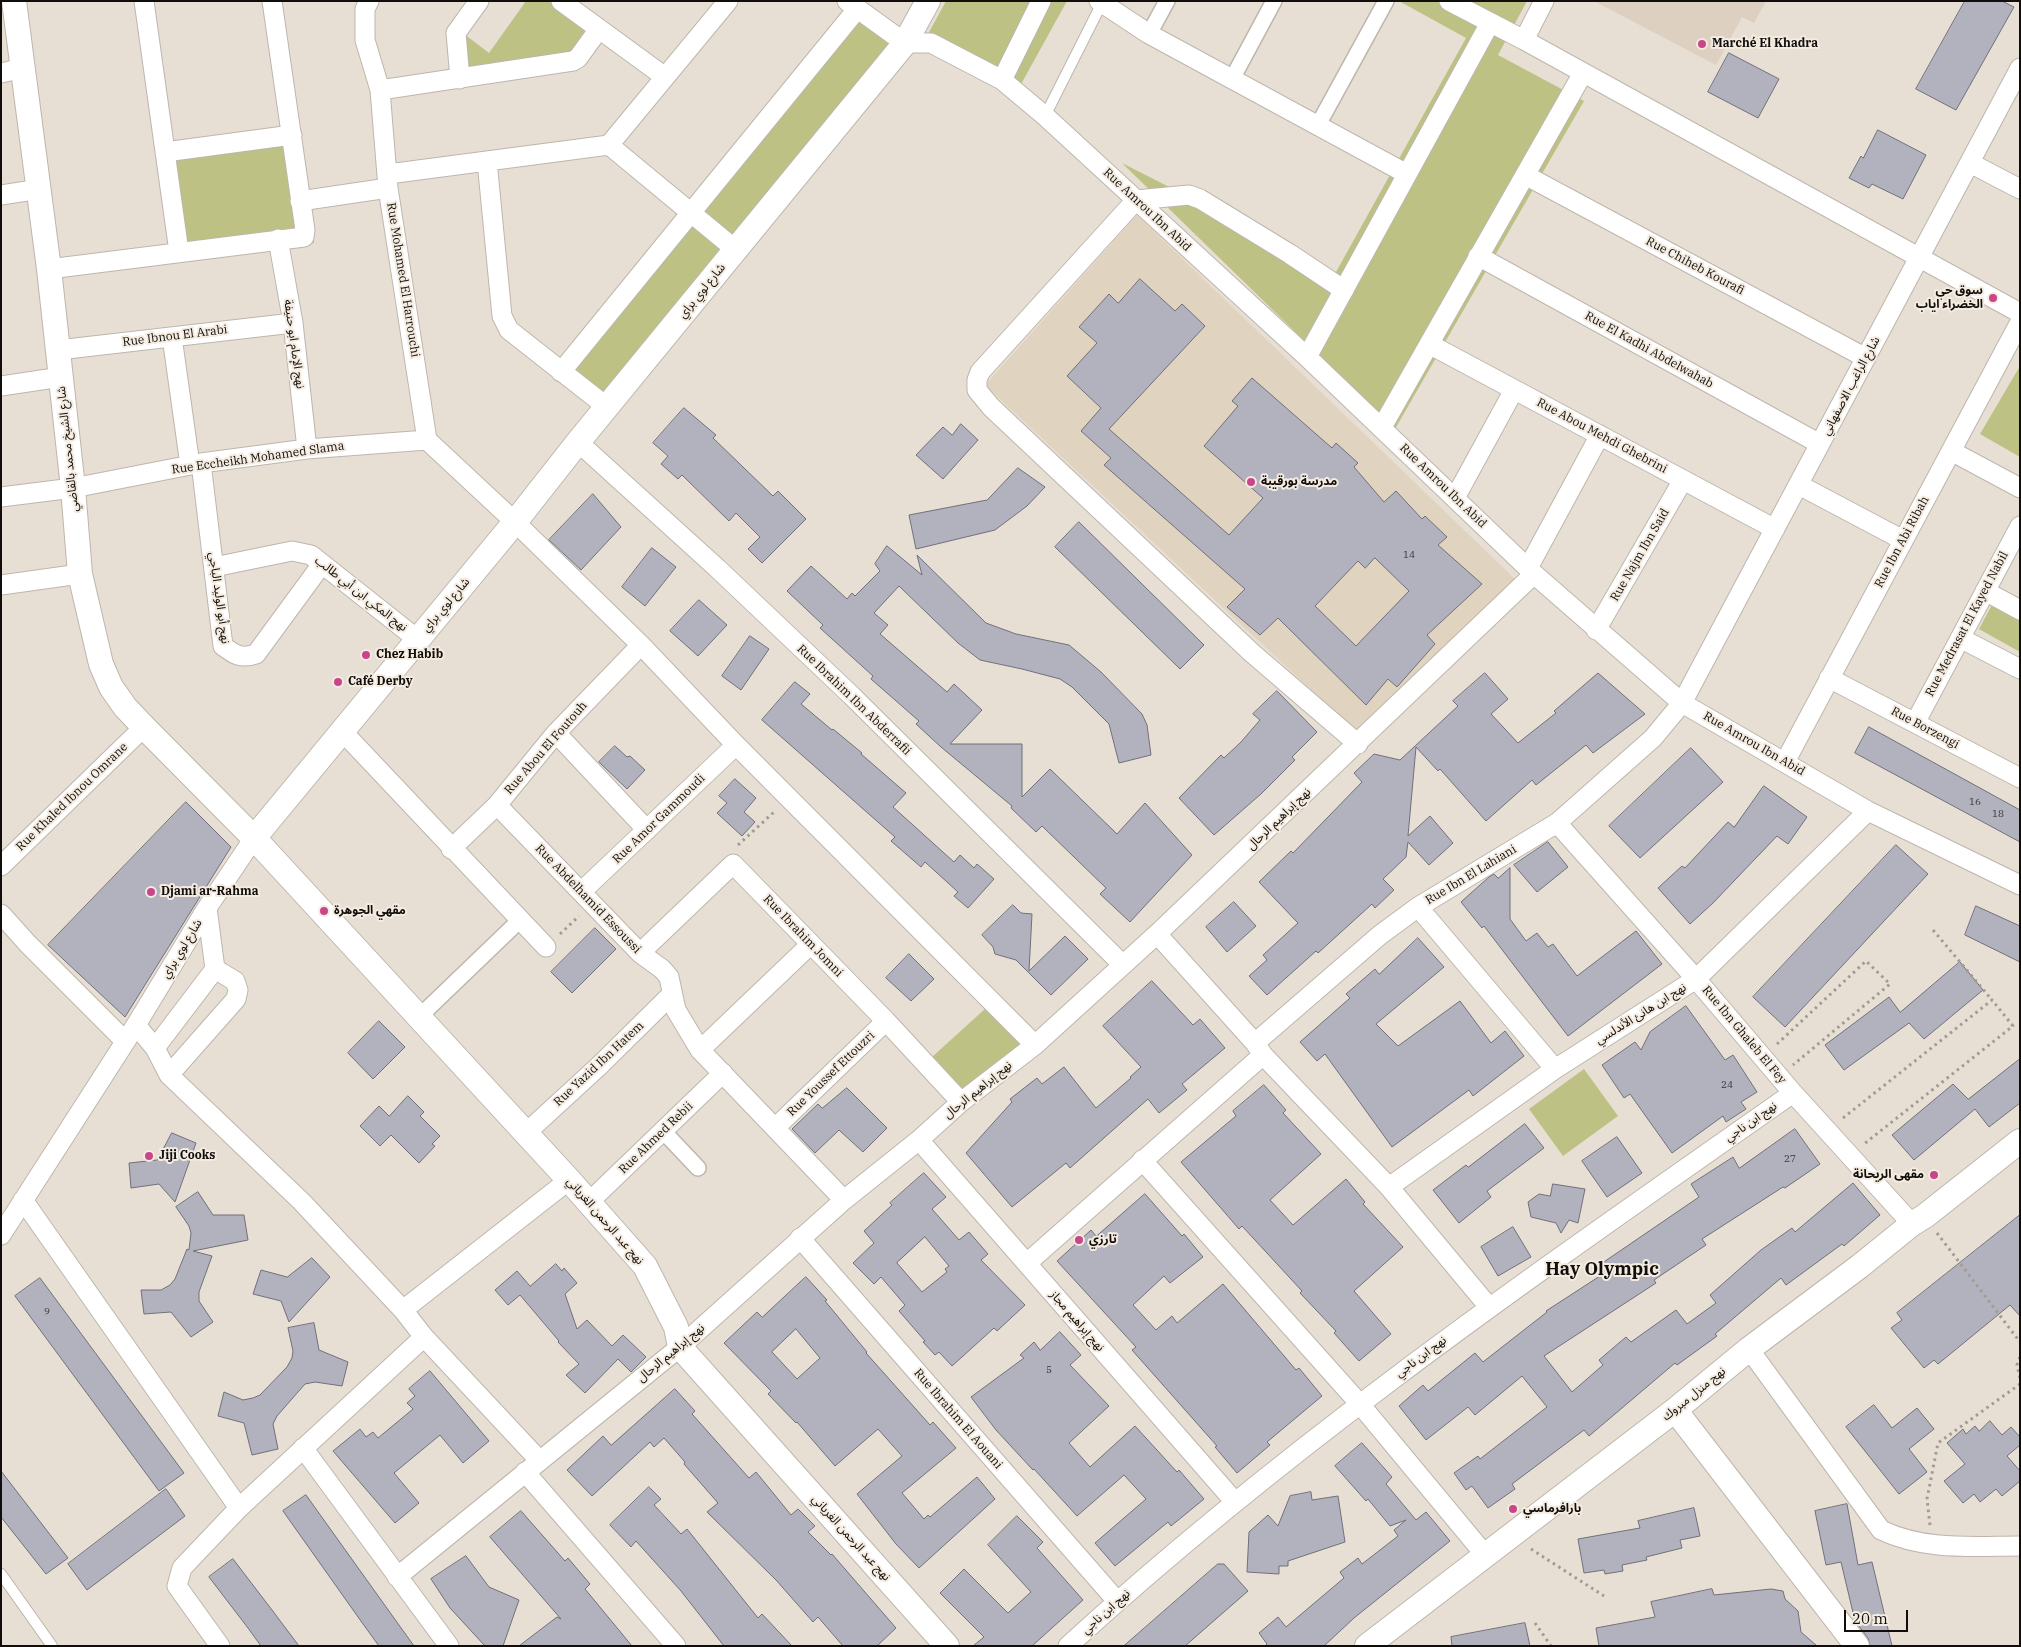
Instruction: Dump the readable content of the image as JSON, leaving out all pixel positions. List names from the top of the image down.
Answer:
{
  "streets": {
    "street": [
      "Rue Amrou Ibn Abid",
      "Rue Chiheb Kourafi",
      "Rue Mohamed El Harrouchi",
      "شارع لوي براي",
      "Rue Ibnou El Arabi",
      "نهج الإمام ابو حنيفة",
      "Rue El Kadhi Abdelwahab",
      "شارع الراغب الاصفهاني",
      "Rue Abou Mehdi Ghebrini",
      "شارع الشيخ محمد بالقاضي",
      "Rue Eccheikh Mohamed Slama",
      "Rue Ibn Abi Ribah",
      "Rue Najm Ibn Said",
      "نهج المكي ابن أبي طالب",
      "نهج أبو الوليد الباجي",
      "Rue Medrasat El Kayed Nabil",
      "Rue Ibrahim Ibn Abderrafii",
      "Rue Borzengi",
      "Rue Abou El Foutouh",
      "Rue Khaled Ibnou Omrane",
      "Rue Amor Gammoudi",
      "نهج إبراهيم الرحال",
      "Rue Ibn El Lahiani",
      "Rue Abdelhamid Essoussi",
      "Rue Ibrahim Jomni",
      "نهج ابن هانئ الأندلسي",
      "Rue Ibn Ghaleb El Fey",
      "Rue Yazid Ibn Hatem",
      "Rue Youssef Ettouzri",
      "نهج ابن ناجي",
      "Rue Ahmed Rebii",
      "نهج عبد الرحمن الغرياني",
      "نهج إبراهيم مجاز",
      "نهج منزل مبروك",
      "Rue Ibrahim El Aouani"
    ]
  },
  "crossings": [
    ["Rue Amrou Ibn Abid", "شارع لوي براي"],
    ["Rue Amrou Ibn Abid", "شارع الراغب الاصفهاني"],
    ["Rue Amrou Ibn Abid", "Rue Ibn Abi Ribah"],
    ["Rue Amrou Ibn Abid", "Rue Najm Ibn Said"],
    ["Rue Amrou Ibn Abid", "نهج إبراهيم الرحال"],
    ["Rue Amrou Ibn Abid", "Rue Ibn El Lahiani"],
    ["Rue Amrou Ibn Abid", "نهج ابن هانئ الأندلسي"],
    ["Rue Chiheb Kourafi", "شارع الراغب الاصفهاني"],
    ["Rue Mohamed El Harrouchi", "Rue Eccheikh Mohamed Slama"],
    ["شارع لوي براي", "شارع الشيخ محمد بالقاضي"],
    ["شارع لوي براي", "نهج المكي ابن أبي طالب"],
    ["شارع لوي براي", "Rue Ibrahim Ibn Abderrafii"],
    ["شارع لوي براي", "نهج عبد الرحمن الغرياني"],
    ["Rue Ibnou El Arabi", "نهج الإمام ابو حنيفة"],
    ["Rue Ibnou El Arabi", "شارع الشيخ محمد بالقاضي"],
    ["Rue Ibnou El Arabi", "نهج أبو الوليد الباجي"],
    ["نهج الإمام ابو حنيفة", "Rue Eccheikh Mohamed Slama"],
    ["Rue El Kadhi Abdelwahab", "شارع الراغب الاصفهاني"],
    ["شارع الراغب الاصفهاني", "Rue Abou Mehdi Ghebrini"],
    ["شارع الراغب الاصفهاني", "Rue Ibn El Lahiani"],
    ["Rue Abou Mehdi Ghebrini", "Rue Najm Ibn Said"],
    ["Rue Abou Mehdi Ghebrini", "نهج إبراهيم الرحال"],
    ["شارع الشيخ محمد بالقاضي", "Rue Eccheikh Mohamed Slama"],
    ["شارع الشيخ محمد بالقاضي", "Rue Khaled Ibnou Omrane"],
    ["شارع الشيخ محمد بالقاضي", "نهج عبد الرحمن الغرياني"],
    ["Rue Eccheikh Mohamed Slama", "نهج أبو الوليد الباجي"],
    ["Rue Ibn Abi Ribah", "Rue Borzengi"],
    ["نهج المكي ابن أبي طالب", "نهج أبو الوليد الباجي"],
    ["Rue Medrasat El Kayed Nabil", "Rue Borzengi"],
    ["Rue Ibrahim Ibn Abderrafii", "نهج إبراهيم الرحال"],
    ["Rue Abou El Foutouh", "Rue Abdelhamid Essoussi"],
    ["Rue Amor Gammoudi", "Rue Abdelhamid Essoussi"],
    ["نهج إبراهيم الرحال", "Rue Abdelhamid Essoussi"],
    ["نهج إبراهيم الرحال", "Rue Ibrahim Jomni"],
    ["نهج إبراهيم الرحال", "نهج عبد الرحمن الغرياني"],
    ["نهج إبراهيم الرحال", "نهج إبراهيم مجاز"],
    ["نهج إبراهيم الرحال", "Rue Ibrahim El Aouani"],
    ["Rue Ibn El Lahiani", "Rue Ibn Ghaleb El Fey"],
    ["Rue Ibn El Lahiani", "نهج إبراهيم مجاز"],
    ["Rue Abdelhamid Essoussi", "Rue Yazid Ibn Hatem"],
    ["Rue Abdelhamid Essoussi", "Rue Youssef Ettouzri"],
    ["Rue Abdelhamid Essoussi", "Rue Ahmed Rebii"],
    ["Rue Ibrahim Jomni", "Rue Youssef Ettouzri"],
    ["نهج ابن هانئ الأندلسي", "Rue Ibn Ghaleb El Fey"],
    ["Rue Ibn Ghaleb El Fey", "نهج ابن ناجي"],
    ["Rue Ibn Ghaleb El Fey", "نهج منزل مبروك"],
    ["Rue Yazid Ibn Hatem", "نهج عبد الرحمن الغرياني"],
    ["نهج ابن ناجي", "نهج إبراهيم مجاز"],
    ["نهج ابن ناجي", "Rue Ibrahim El Aouani"],
    ["Rue Ahmed Rebii", "نهج عبد الرحمن الغرياني"]
  ],
  "districts": ["Hay Olympic"],
  "places": [
    "Marché El Khadra",
    "سوق حي الخضراء اياب",
    "مدرسة بورقيبة",
    "Chez Habib",
    "Café Derby",
    "Djami ar-Rahma",
    "مقهي الجوهرة",
    "Jiji Cooks",
    "مقهى الريحانة",
    "تارزي",
    "بارافرماسي"
  ],
  "house_numbers": [
    "14",
    "16",
    "18",
    "24",
    "27",
    "9",
    "5"
  ],
  "scale_bar": "20 m"
}
